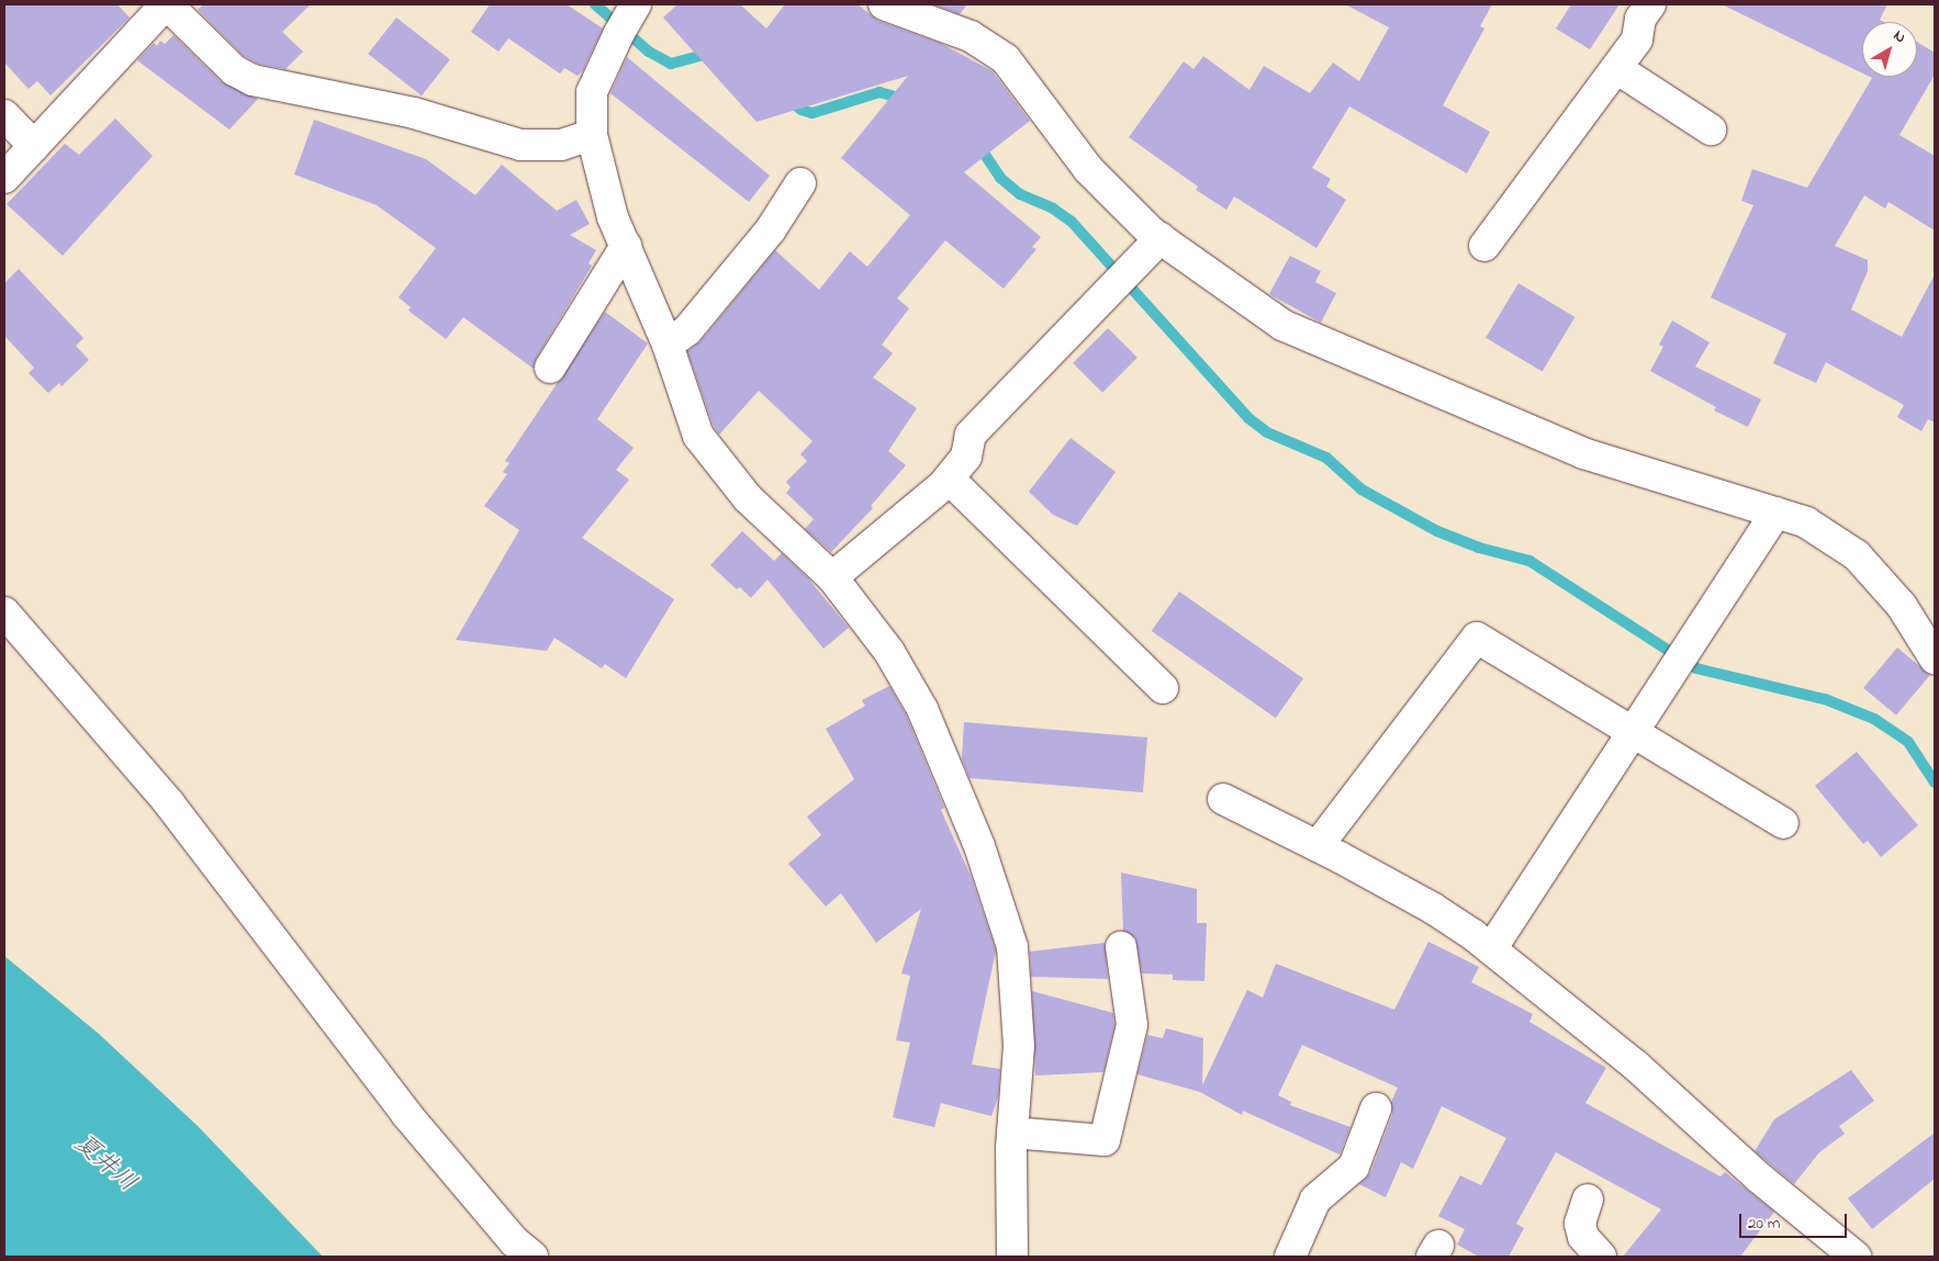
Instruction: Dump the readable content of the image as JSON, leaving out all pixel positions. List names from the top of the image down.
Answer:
{
  "water": ["夏井川"],
  "scale_bar": "20 m",
  "north": "top right"
}
